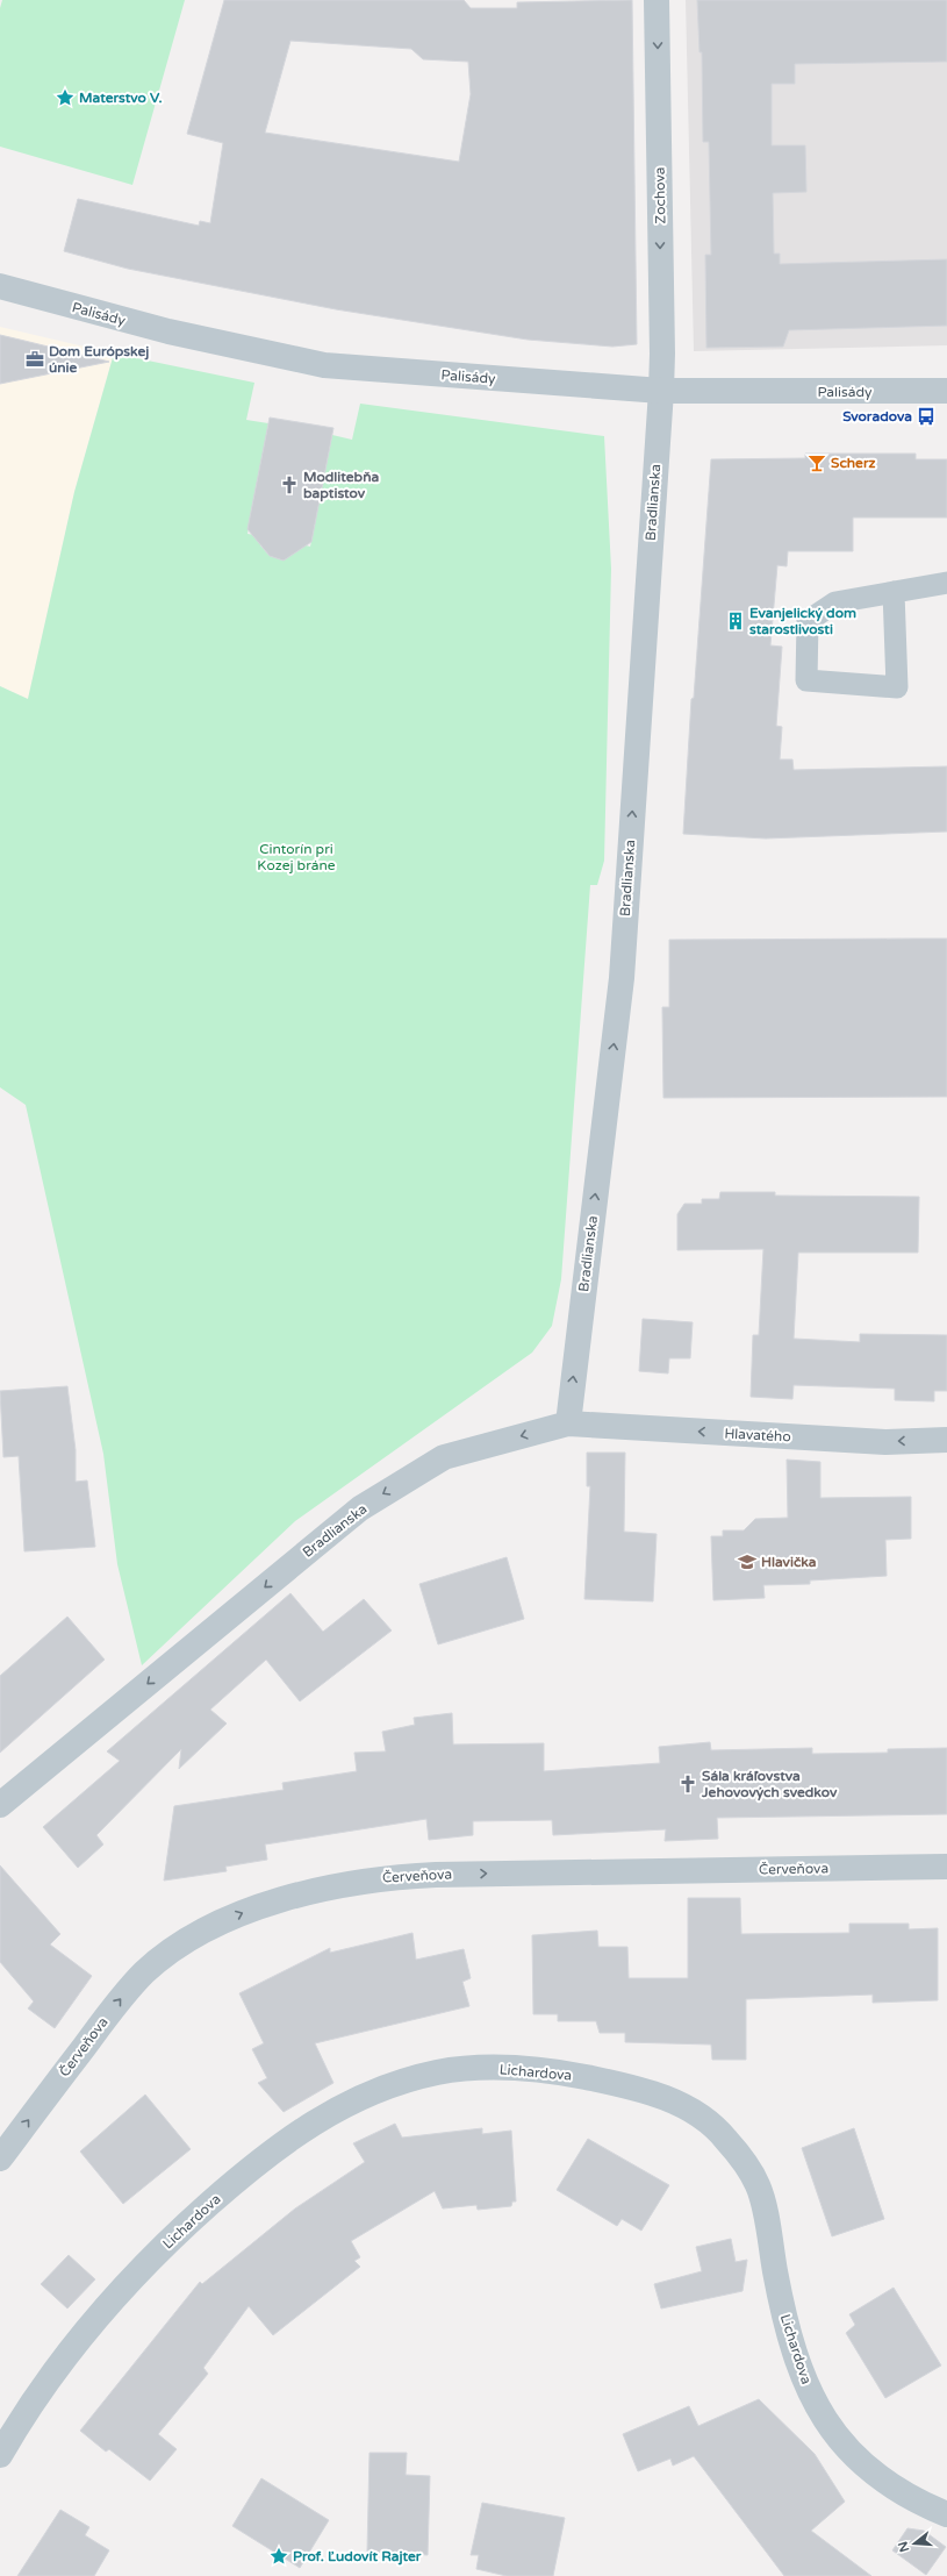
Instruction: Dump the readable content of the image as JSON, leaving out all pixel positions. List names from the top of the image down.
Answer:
{
  "streets": {
    "street": [
      "Zochova",
      "Palisády",
      "Bradlianska",
      "Hlavatého",
      "Červeňova",
      "Lichardova"
    ]
  },
  "crossings": [
    ["Zochova", "Palisády"],
    ["Zochova", "Bradlianska"],
    ["Palisády", "Bradlianska"],
    ["Bradlianska", "Hlavatého"]
  ],
  "one_way": ["Zochova", "Hlavatého", "Červeňova"],
  "parks": ["Cintorín pri Kozej bráne"],
  "places": {
    "place": ["Materstvo V.", "Prof. Ľudovít Rajter"],
    "office": ["Dom Európskej únie"],
    "bus stop": ["Svoradova"],
    "bar": ["Scherz"],
    "church": ["Modlitebňa baptistov", "Sála kráľovstva Jehovových svedkov"],
    "building": ["Evanjelický dom starostlivosti"],
    "school or university": ["Hlavička"]
  },
  "north": "left"
}
